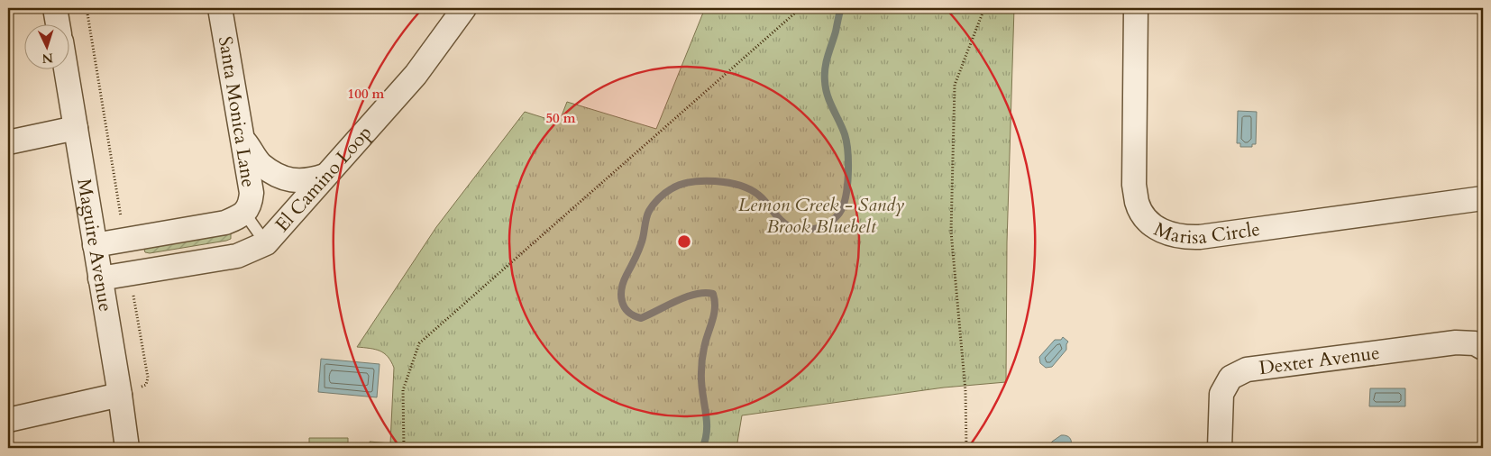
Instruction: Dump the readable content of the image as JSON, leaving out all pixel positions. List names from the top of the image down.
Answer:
{
  "streets": {
    "street": [
      "Santa Monica Lane",
      "El Camino Loop",
      "Marisa Circle",
      "Maguire Avenue",
      "Dexter Avenue"
    ]
  },
  "crossings": [
    ["Santa Monica Lane", "El Camino Loop"],
    ["El Camino Loop", "Maguire Avenue"]
  ],
  "parks": ["Lemon Creek - Sandy Brook Bluebelt"],
  "north": "bottom",
  "rings": ["100 m", "50 m"]
}
